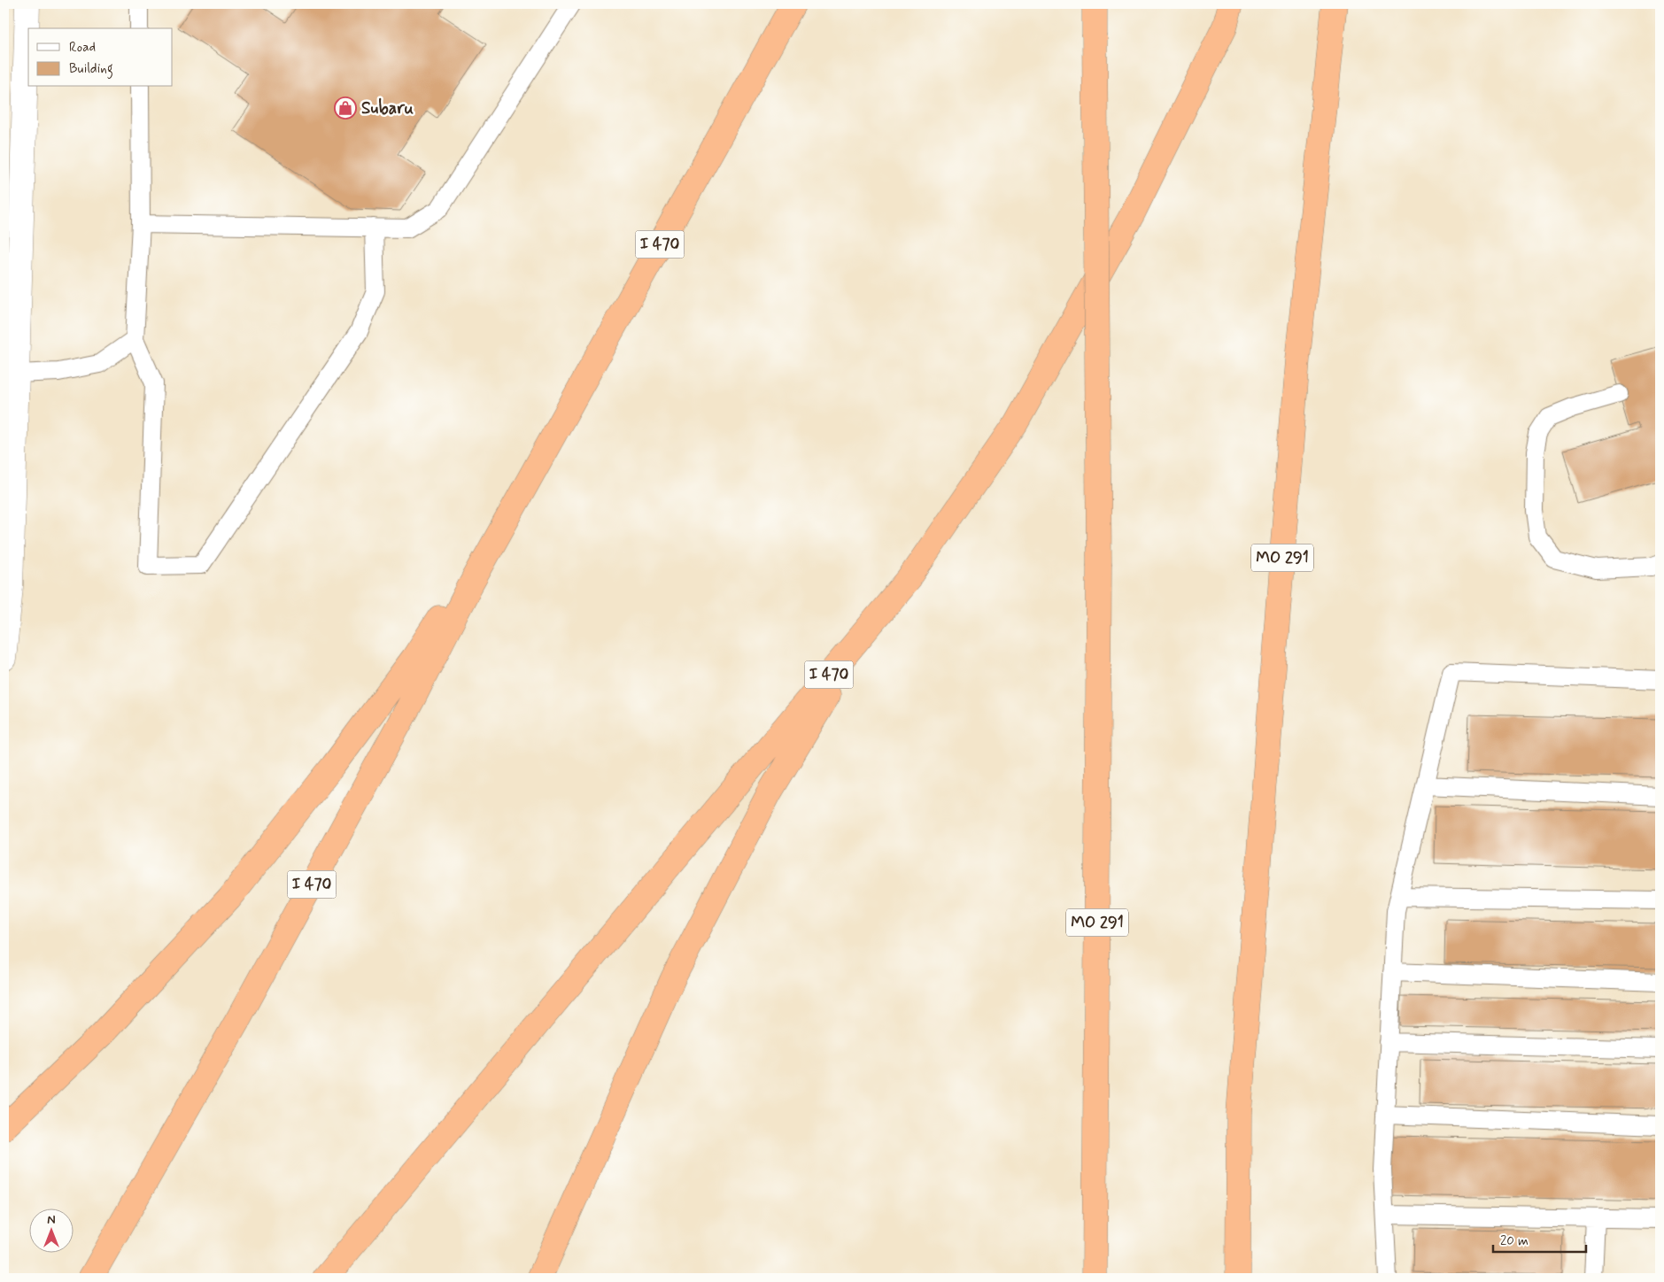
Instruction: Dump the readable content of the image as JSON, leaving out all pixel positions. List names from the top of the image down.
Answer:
{
  "streets": {
    "highway": ["I 470", "MO 291"]
  },
  "places": {
    "shop": ["Subaru"]
  },
  "legend": ["Road", "Building"],
  "scale_bar": "20 m",
  "north": "top"
}
